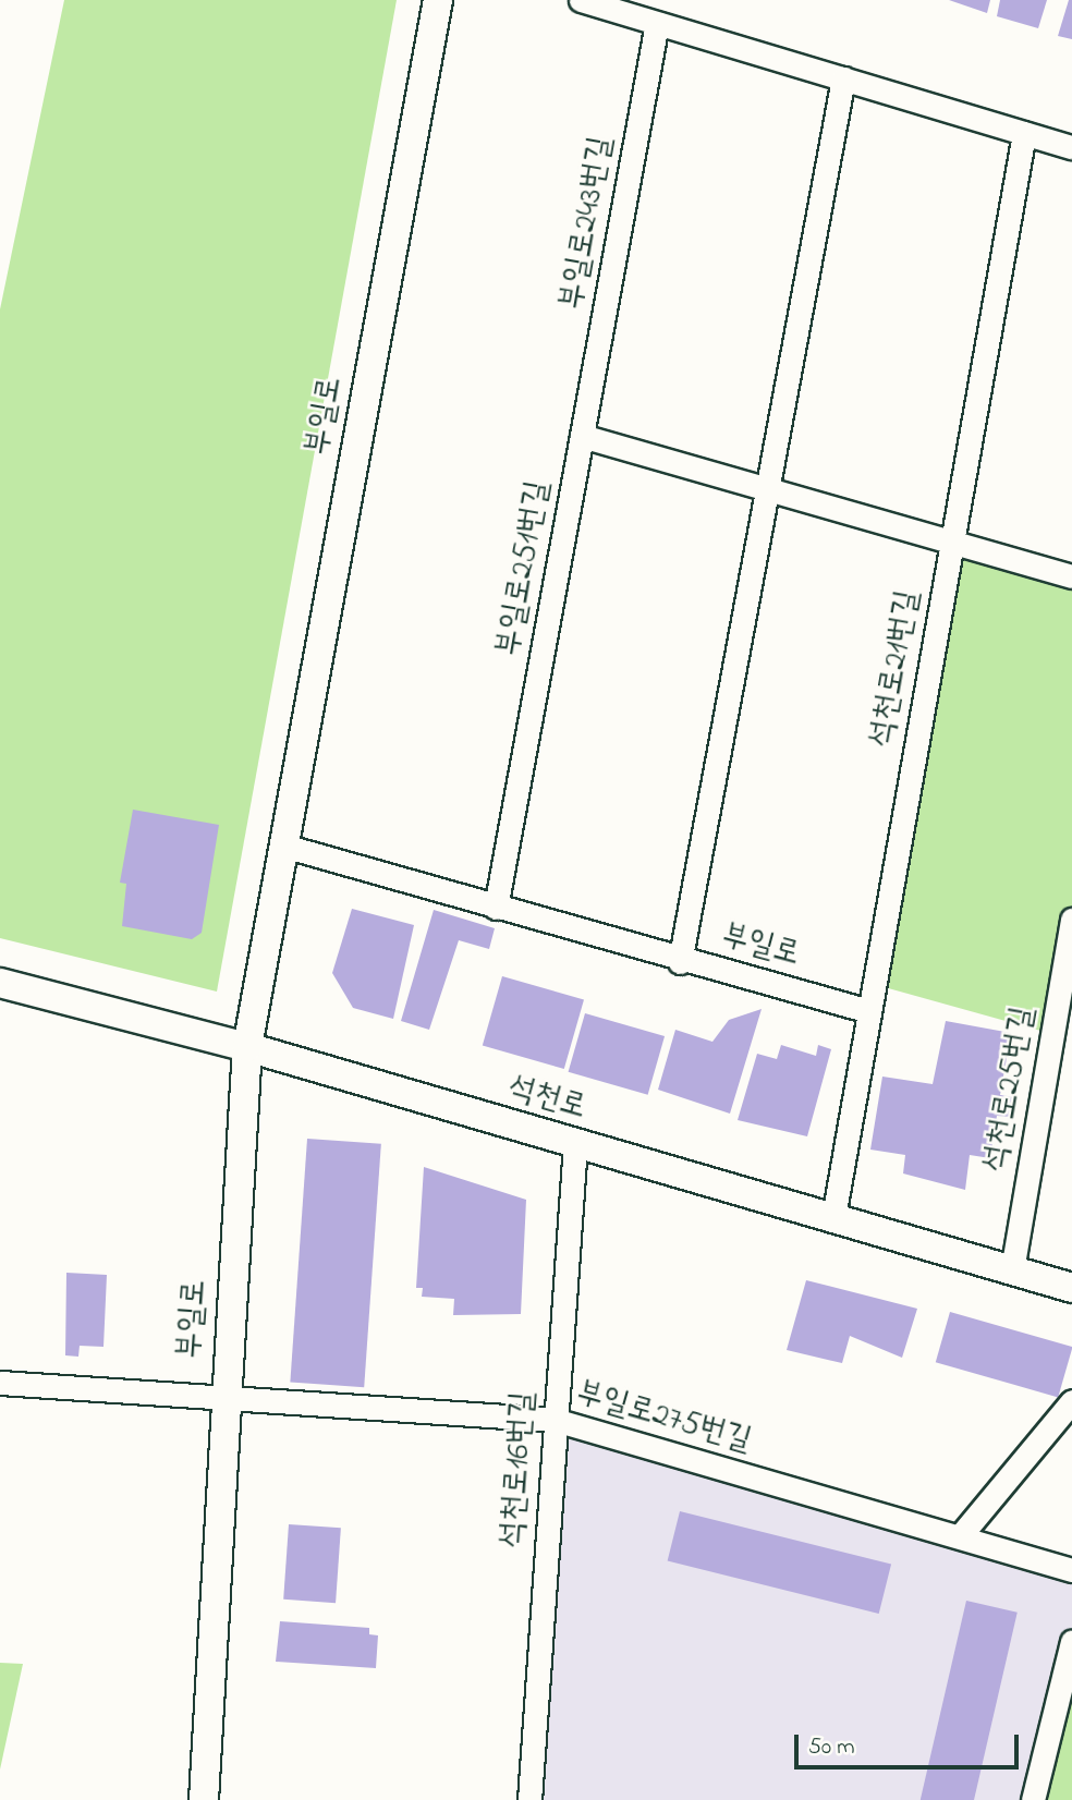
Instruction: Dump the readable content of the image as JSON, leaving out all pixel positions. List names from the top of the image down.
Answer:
{
  "streets": {
    "street": [
      "부일로243번길",
      "부일로",
      "부일로251번길",
      "석천로21번길",
      "석천로25번길",
      "석천로",
      "부일로275번길",
      "석천로16번길"
    ]
  },
  "crossings": [
    ["부일로243번길", "부일로251번길"],
    ["부일로", "부일로251번길"],
    ["부일로", "석천로21번길"],
    ["부일로", "석천로"],
    ["부일로", "부일로275번길"],
    ["석천로21번길", "석천로"],
    ["석천로25번길", "석천로"],
    ["석천로", "석천로16번길"],
    ["부일로275번길", "석천로16번길"]
  ],
  "scale_bar": "50 m"
}
